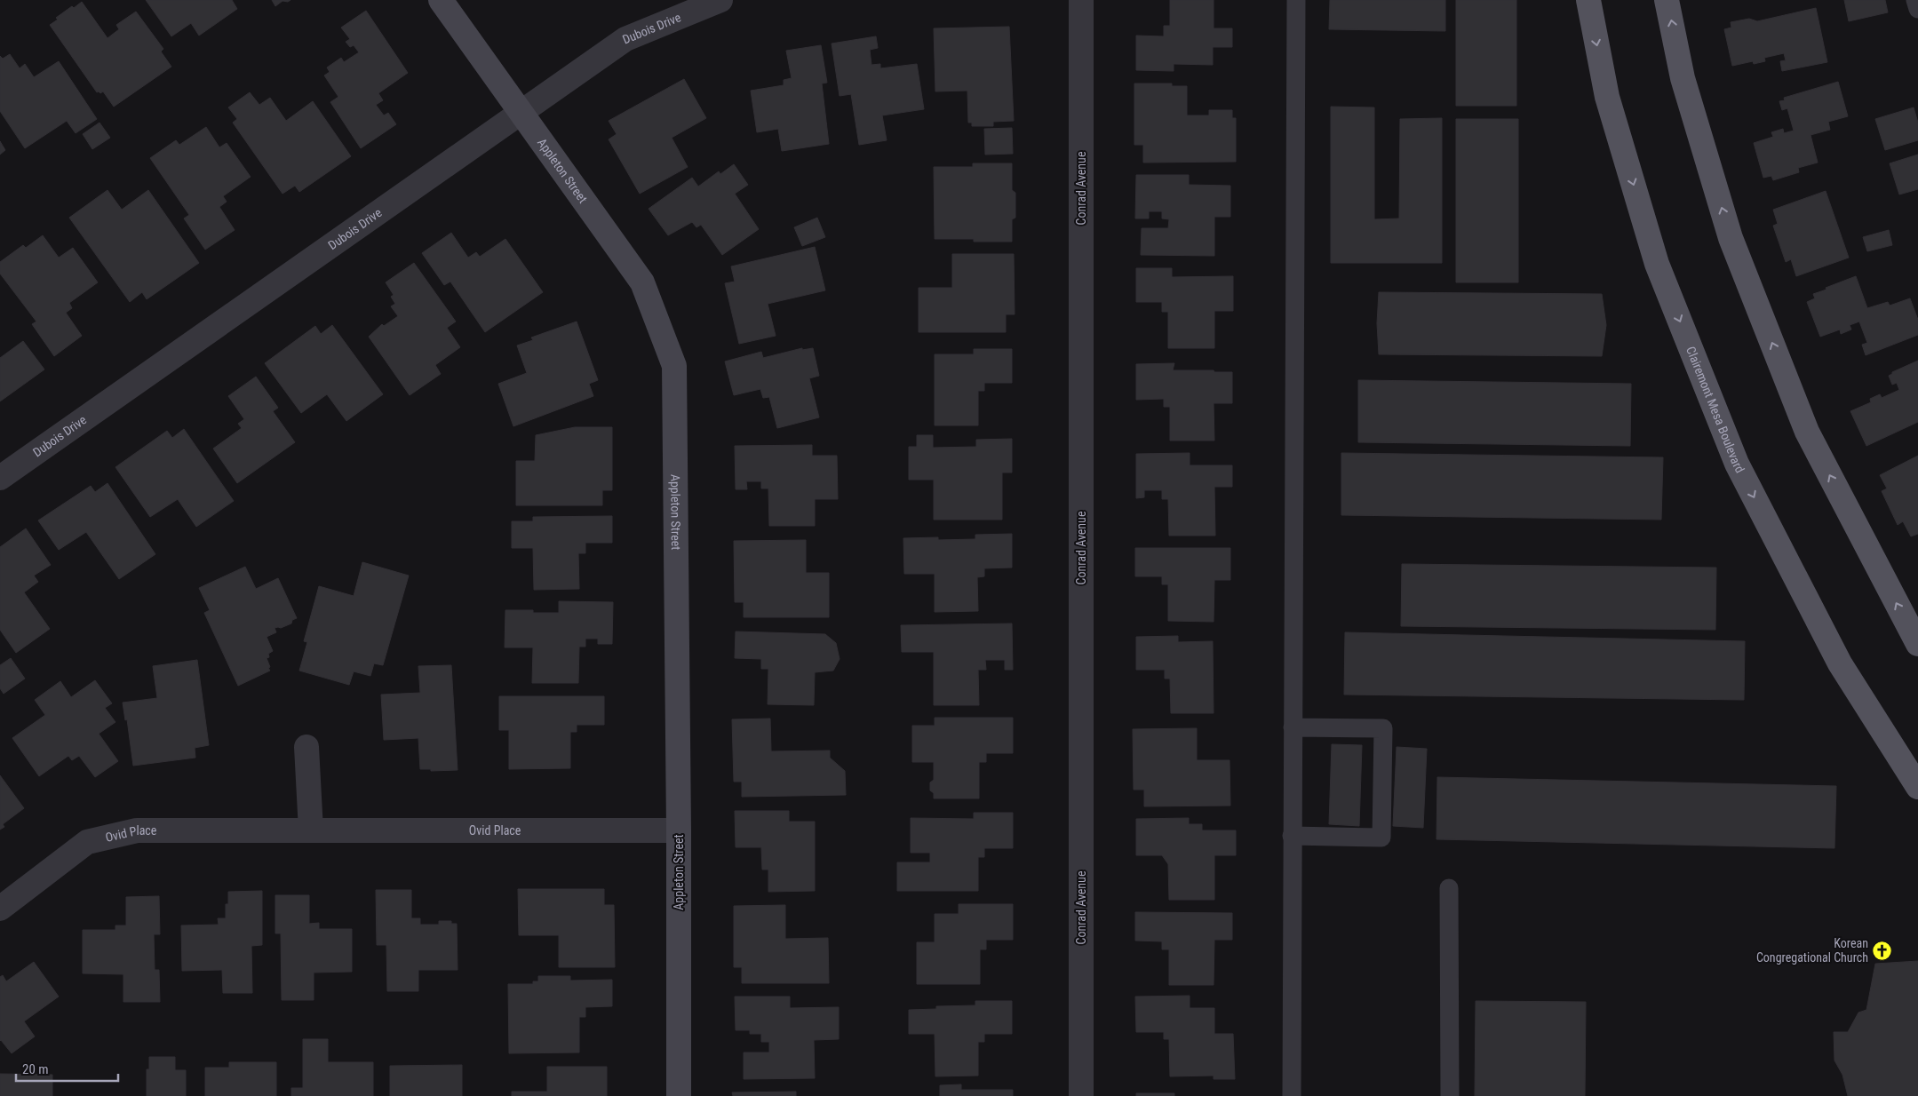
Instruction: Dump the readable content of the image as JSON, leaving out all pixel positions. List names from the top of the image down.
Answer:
{
  "streets": {
    "main road": ["Clairemont Mesa Boulevard"],
    "street": [
      "Dubois Drive",
      "Appleton Street",
      "Conrad Avenue",
      "Ovid Place"
    ]
  },
  "crossings": [
    ["Dubois Drive", "Appleton Street"],
    ["Appleton Street", "Ovid Place"]
  ],
  "places": {
    "church": ["Korean Congregational Church"]
  },
  "scale_bar": "20 m"
}
